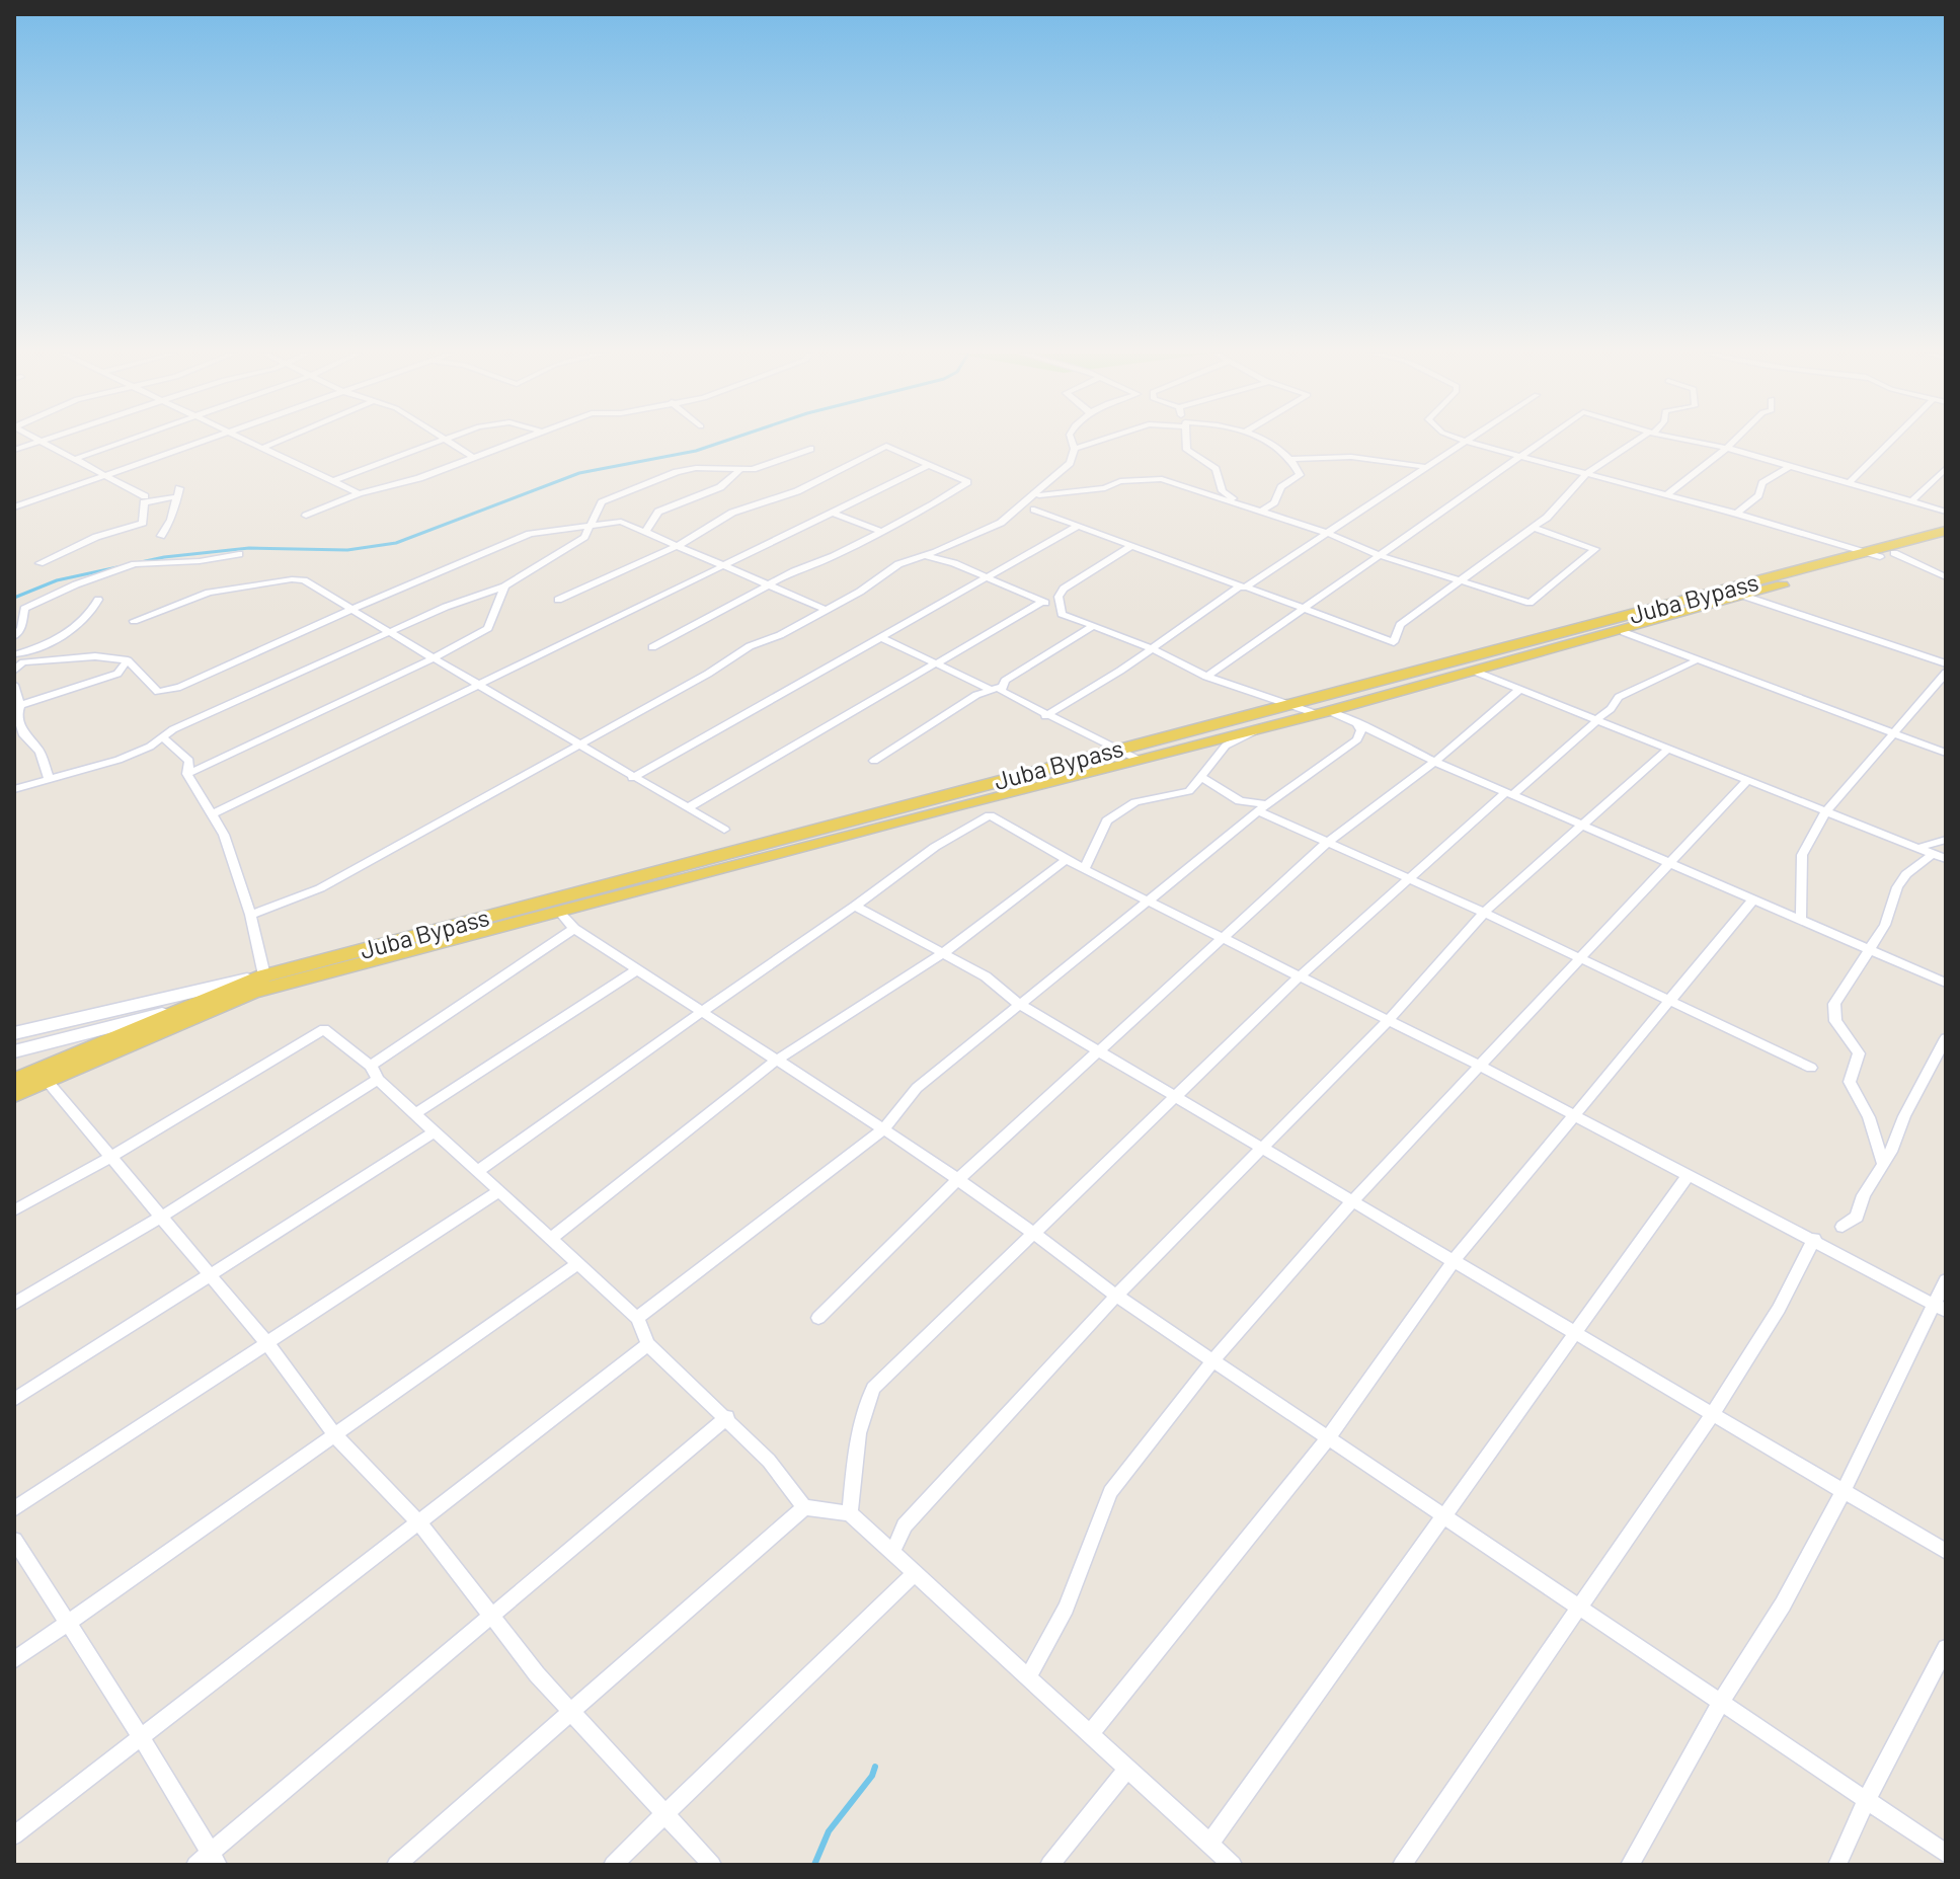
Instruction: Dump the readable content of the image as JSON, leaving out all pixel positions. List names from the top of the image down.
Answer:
{
  "streets": {
    "main road": ["Juba Bypass"]
  }
}
